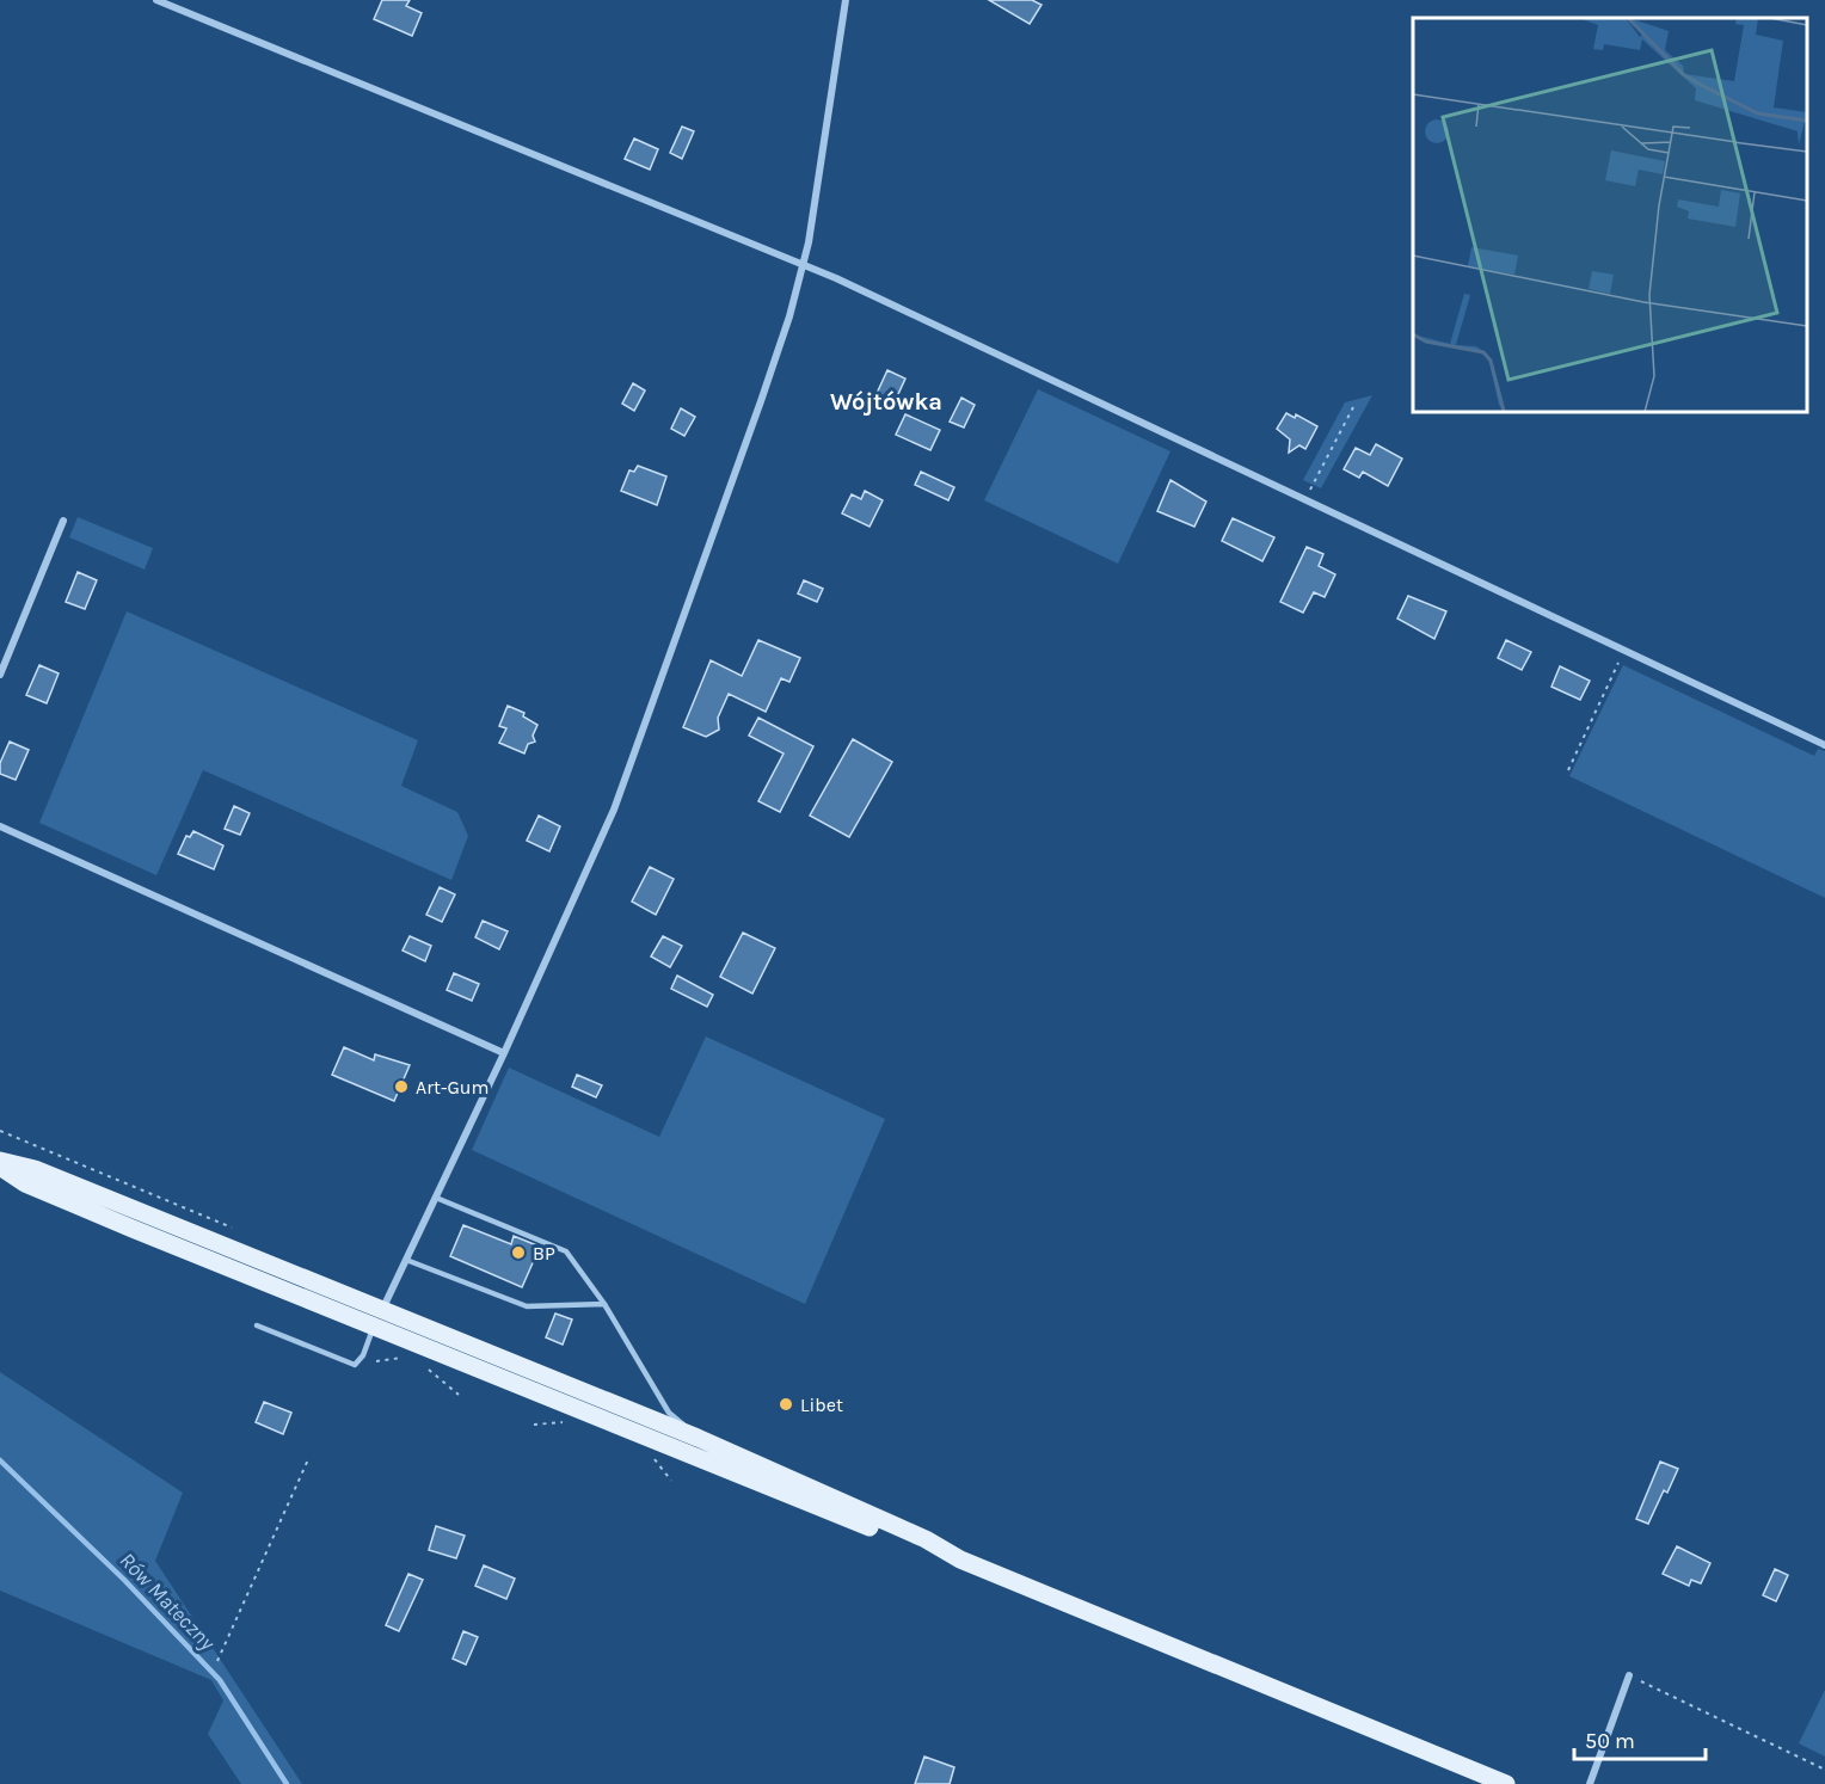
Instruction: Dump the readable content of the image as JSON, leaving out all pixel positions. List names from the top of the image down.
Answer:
{
  "districts": ["Wójtówka"],
  "water": ["Rów Mateczny"],
  "places": ["Art-Gum", "BP", "Libet"],
  "scale_bar": "50 m"
}
